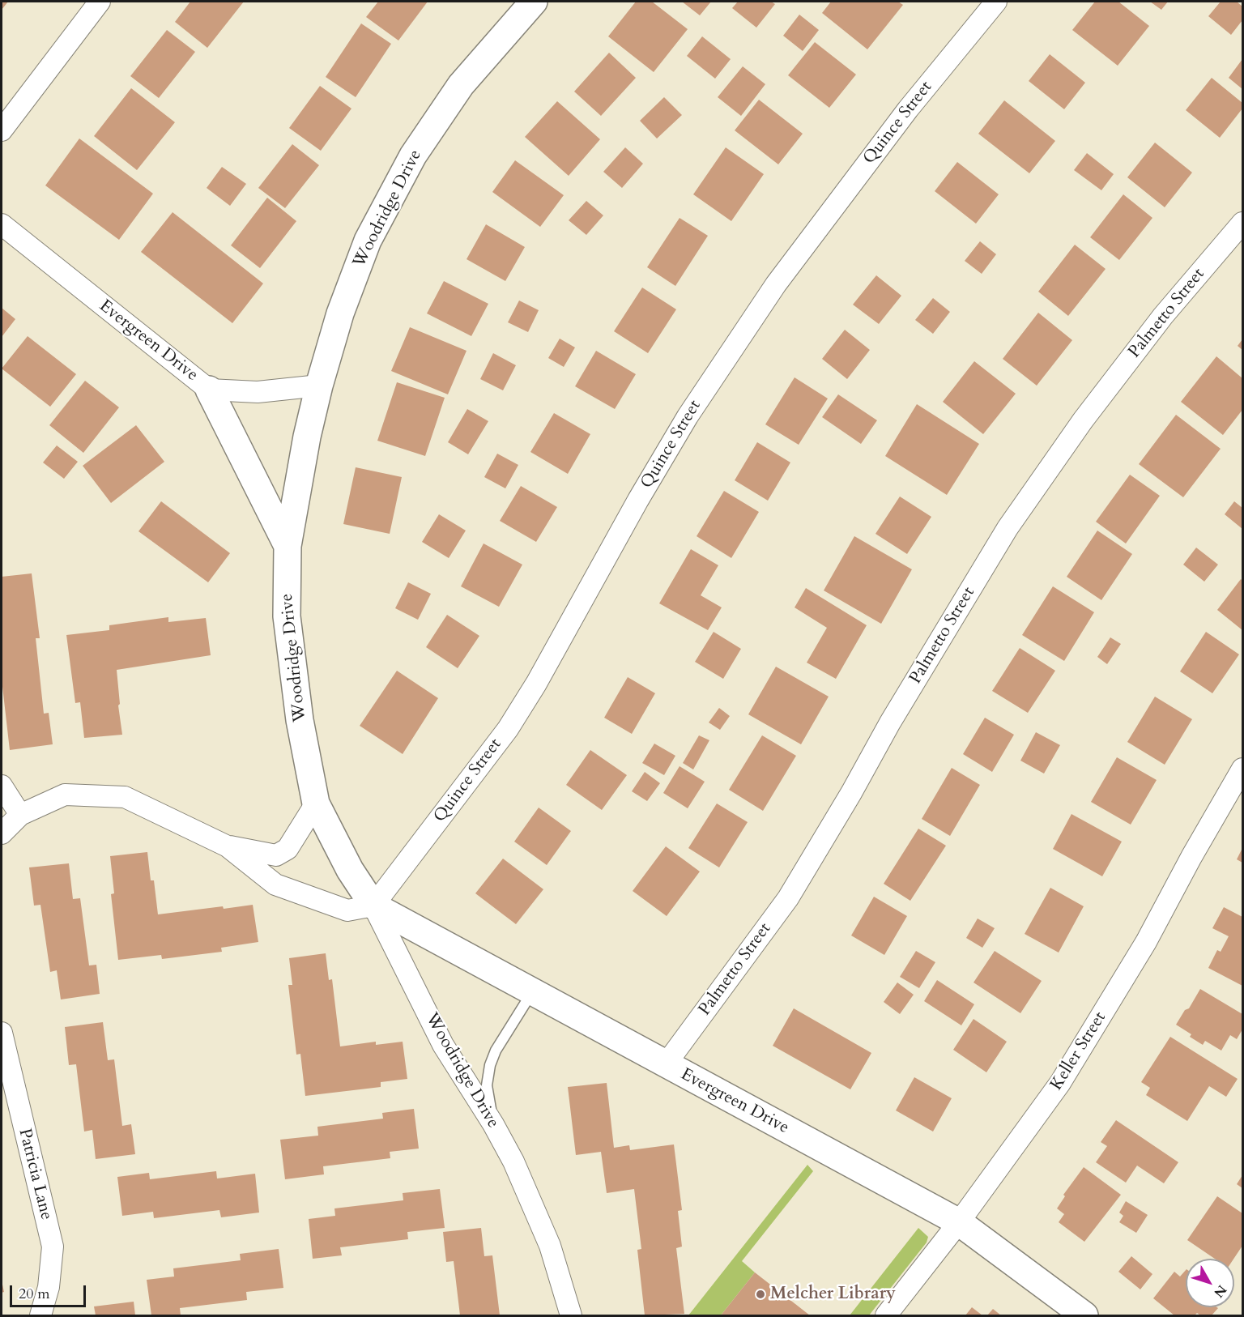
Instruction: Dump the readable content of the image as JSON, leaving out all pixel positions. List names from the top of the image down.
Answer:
{
  "streets": {
    "street": [
      "Quince Street",
      "Woodridge Drive",
      "Palmetto Street",
      "Evergreen Drive",
      "Keller Street",
      "Patricia Lane"
    ]
  },
  "crossings": [
    ["Quince Street", "Woodridge Drive"],
    ["Quince Street", "Evergreen Drive"],
    ["Woodridge Drive", "Evergreen Drive"],
    ["Palmetto Street", "Evergreen Drive"],
    ["Evergreen Drive", "Keller Street"]
  ],
  "places": ["Melcher Library"],
  "scale_bar": "20 m",
  "north": "bottom right"
}
